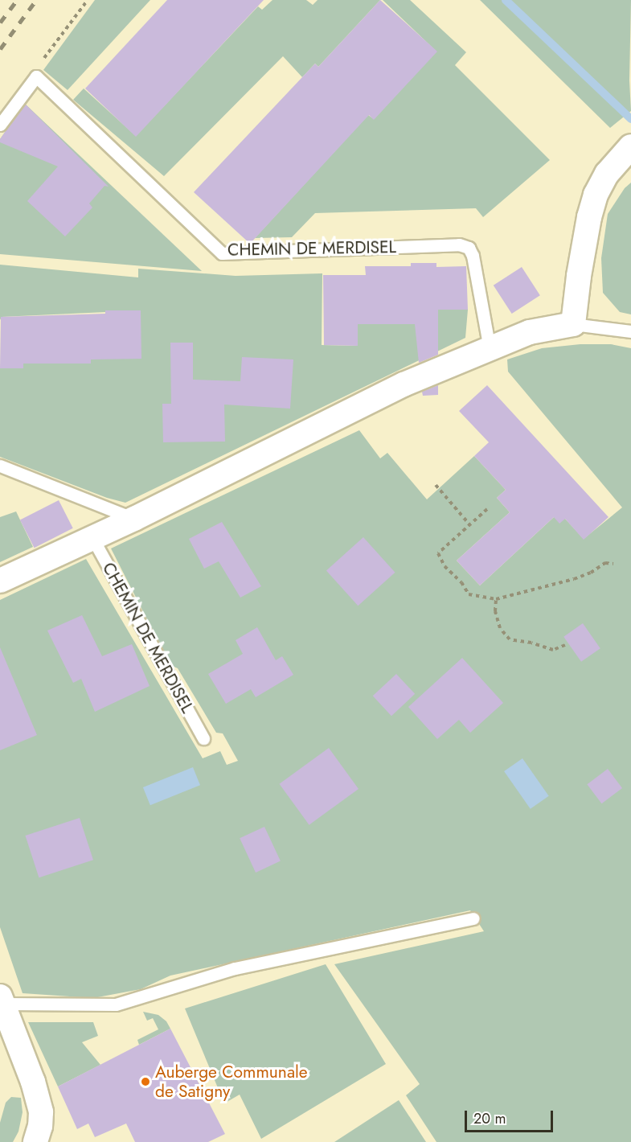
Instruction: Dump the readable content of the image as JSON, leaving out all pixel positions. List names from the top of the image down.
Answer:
{
  "streets": {
    "lane": ["CHEMIN DE MERDISEL"]
  },
  "places": ["Auberge Communale de Satigny"],
  "scale_bar": "20 m"
}
